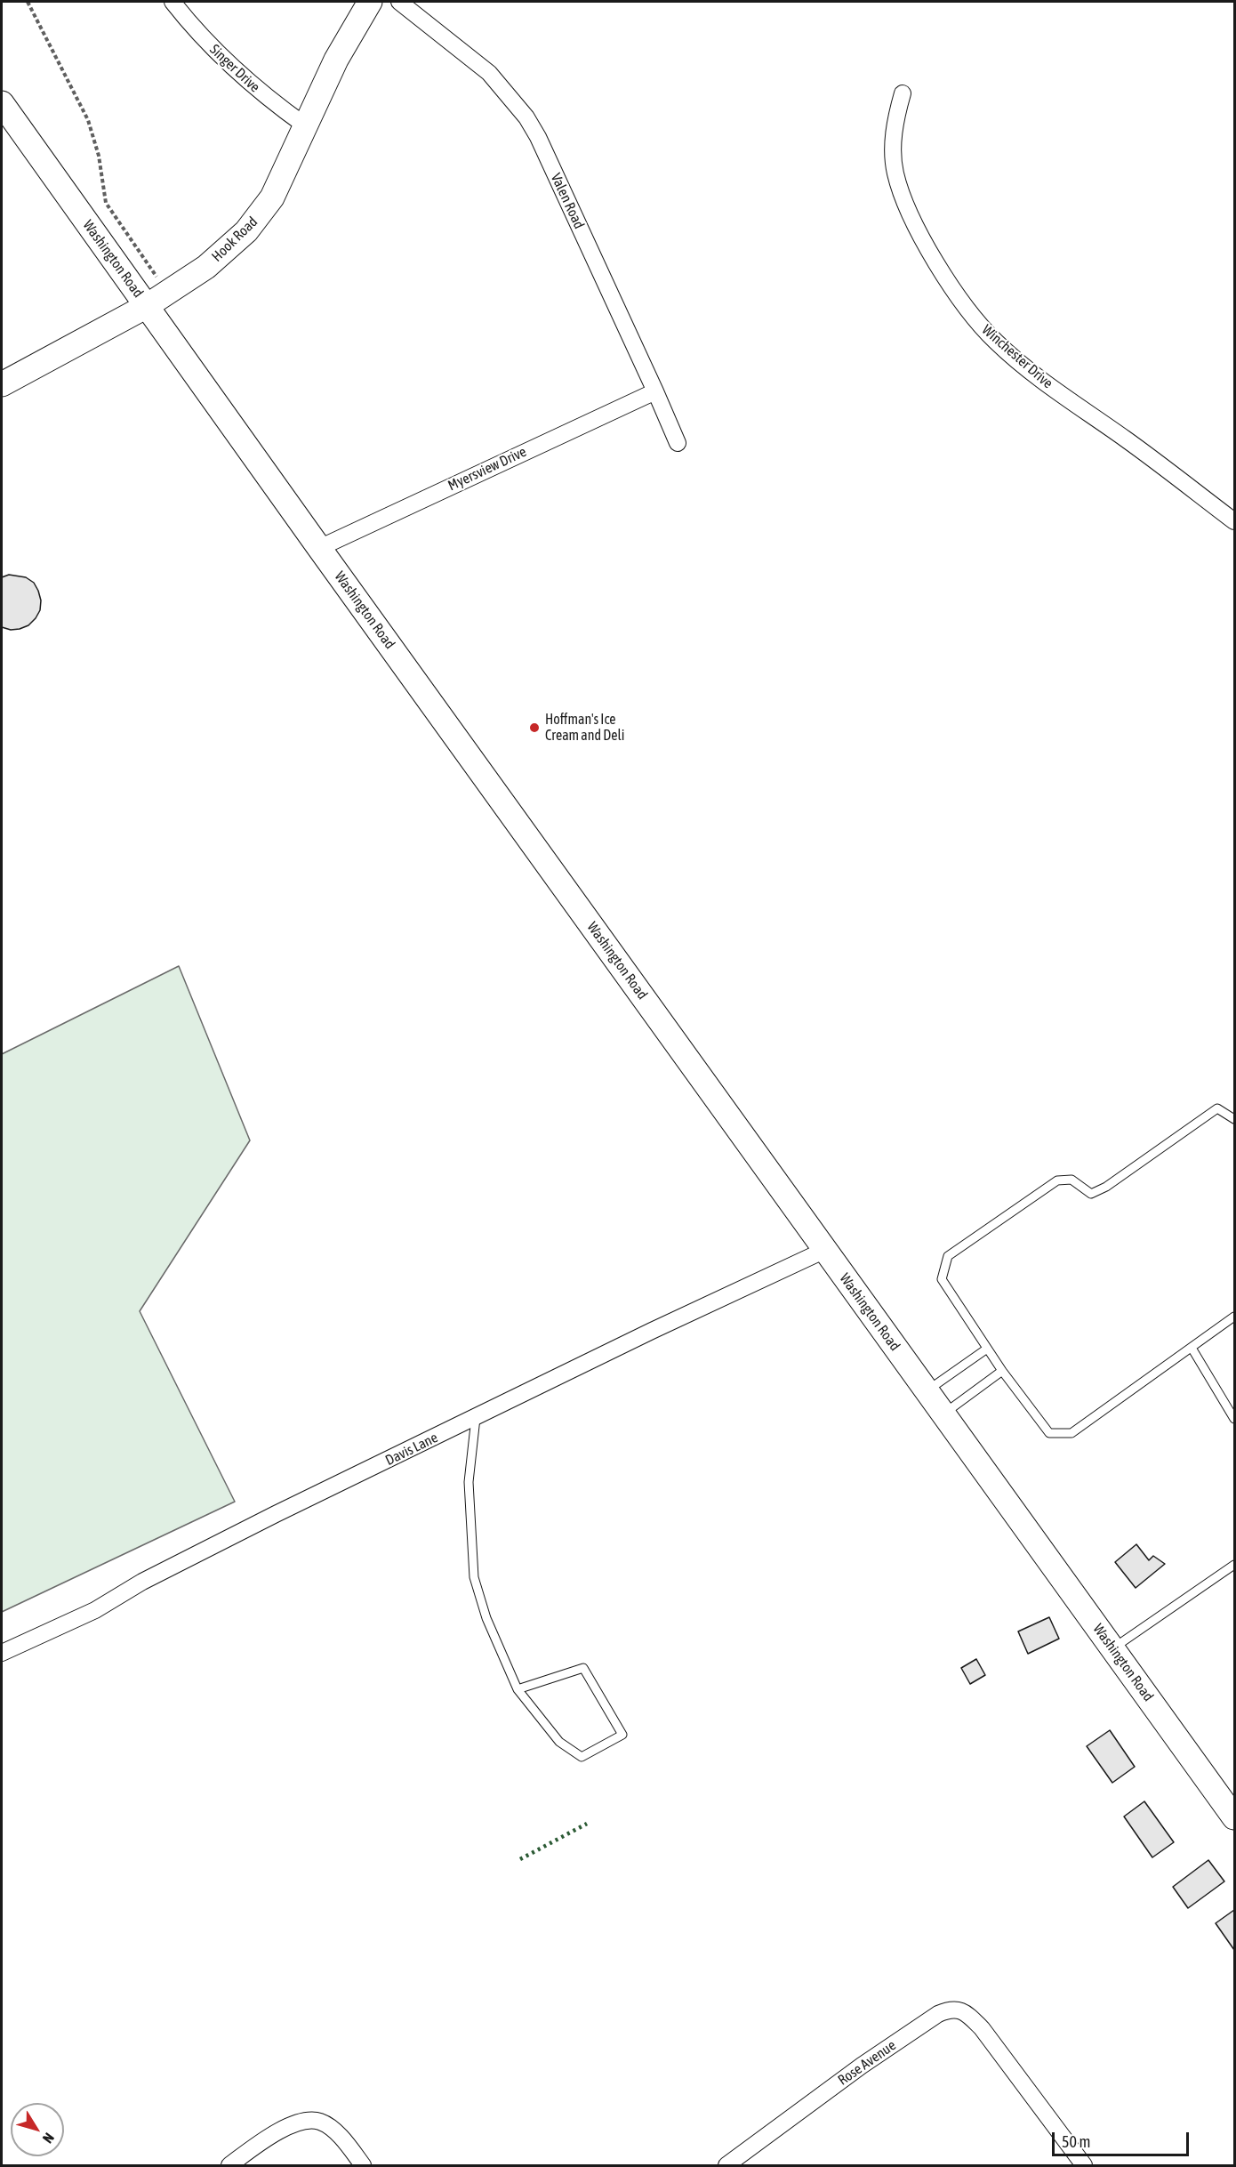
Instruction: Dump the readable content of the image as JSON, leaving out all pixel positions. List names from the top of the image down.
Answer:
{
  "streets": {
    "main road": ["Hook Road", "Washington Road"],
    "street": [
      "Singer Drive",
      "Valen Road",
      "Winchester Drive",
      "Myersview Drive",
      "Davis Lane",
      "Rose Avenue"
    ]
  },
  "crossings": [
    ["Singer Drive", "Hook Road"],
    ["Valen Road", "Myersview Drive"],
    ["Hook Road", "Washington Road"],
    ["Washington Road", "Myersview Drive"],
    ["Washington Road", "Davis Lane"]
  ],
  "places": ["Hoffman's Ice Cream and Deli"],
  "scale_bar": "50 m",
  "north": "bottom right"
}
